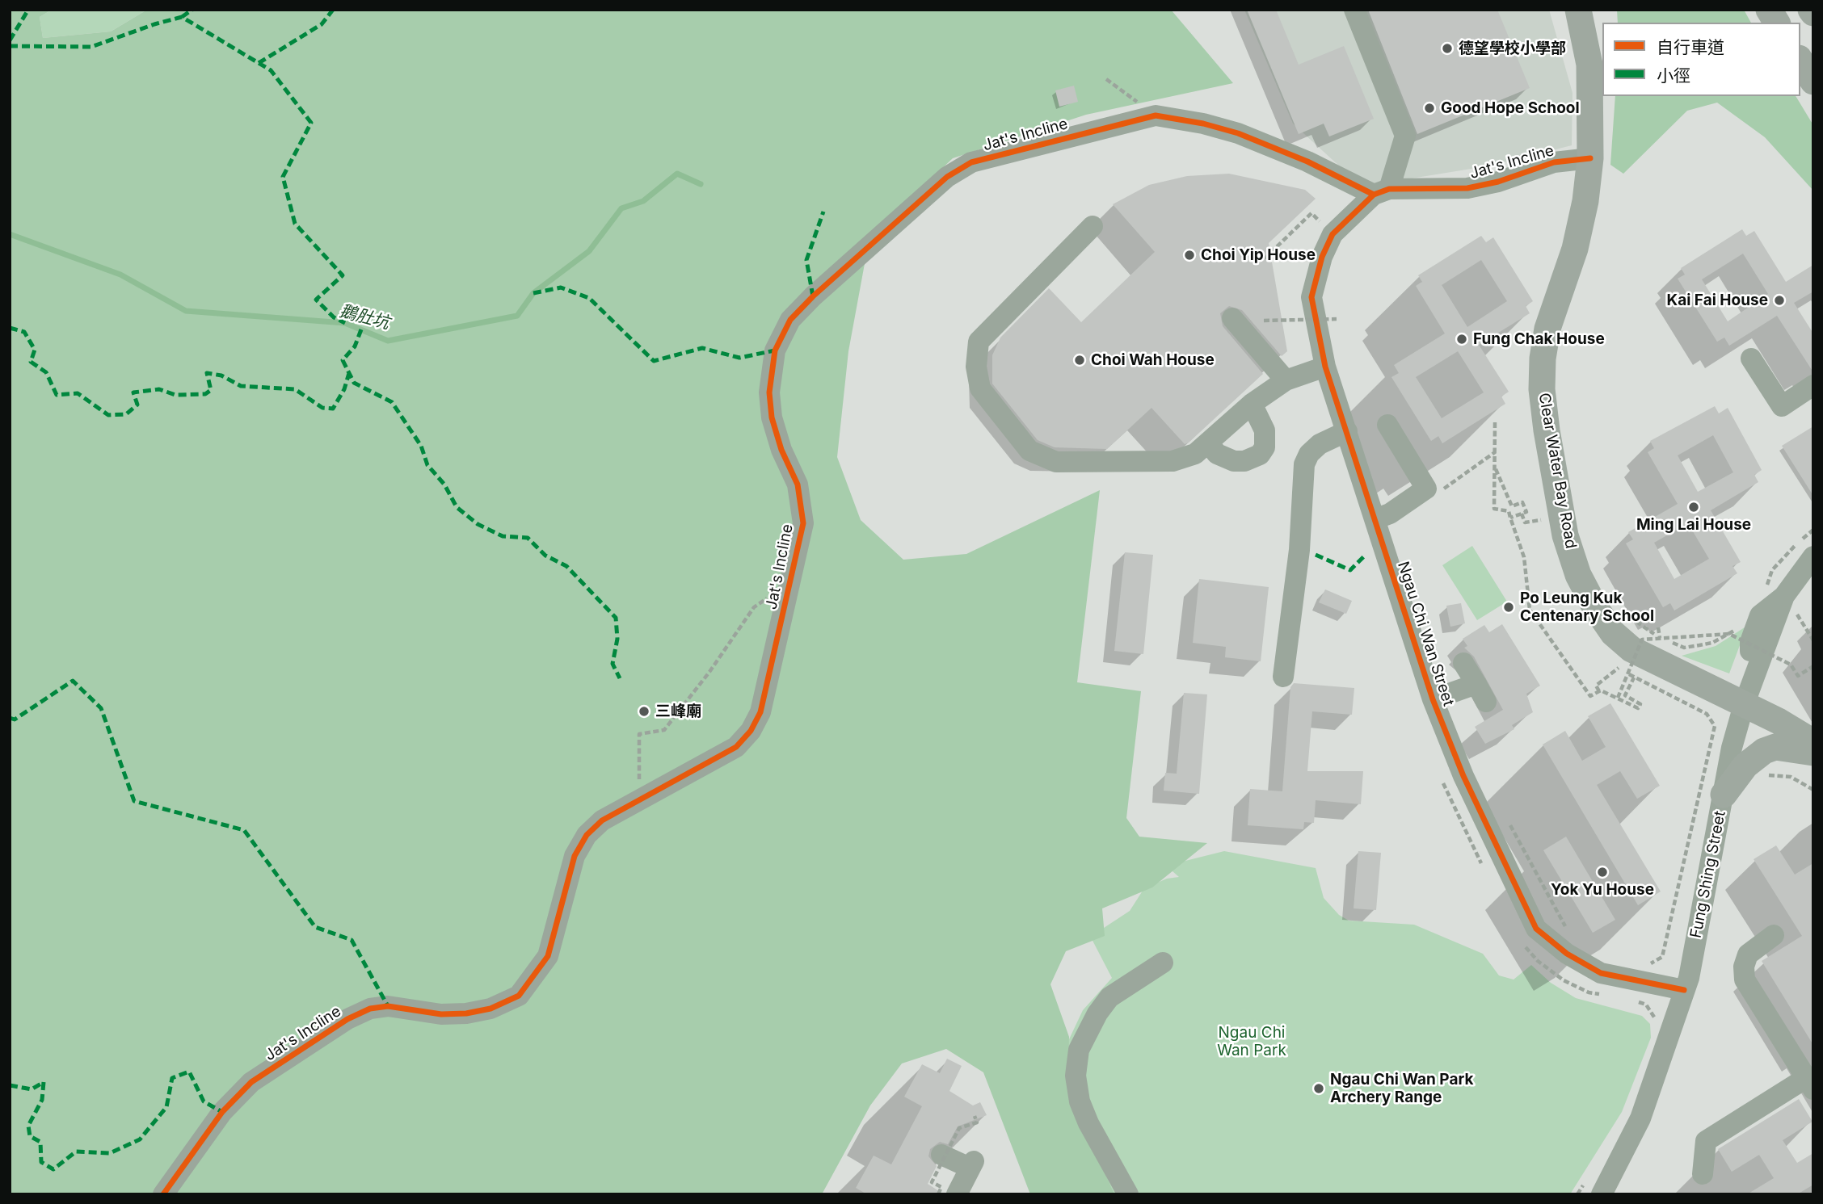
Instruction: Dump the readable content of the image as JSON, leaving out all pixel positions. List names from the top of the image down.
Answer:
{
  "streets": {
    "main road": ["Clear Water Bay Road"],
    "street": ["Jat's Incline", "Ngau Chi Wan Street", "Fung Shing Street"]
  },
  "crossings": [
    ["Jat's Incline", "Clear Water Bay Road"],
    ["Jat's Incline", "Ngau Chi Wan Street"],
    ["Clear Water Bay Road", "Fung Shing Street"],
    ["Ngau Chi Wan Street", "Fung Shing Street"]
  ],
  "water": ["鵝肚坑"],
  "parks": ["Ngau Chi Wan Park"],
  "places": [
    "德望學校小學部",
    "Good Hope School",
    "Choi Yip House",
    "Kai Fai House",
    "Fung Chak House",
    "Choi Wah House",
    "Ming Lai House",
    "Po Leung Kuk Centenary School",
    "三峰廟",
    "Yok Yu House",
    "Ngau Chi Wan Park Archery Range"
  ],
  "legend": ["自行車道", "小徑"]
}
